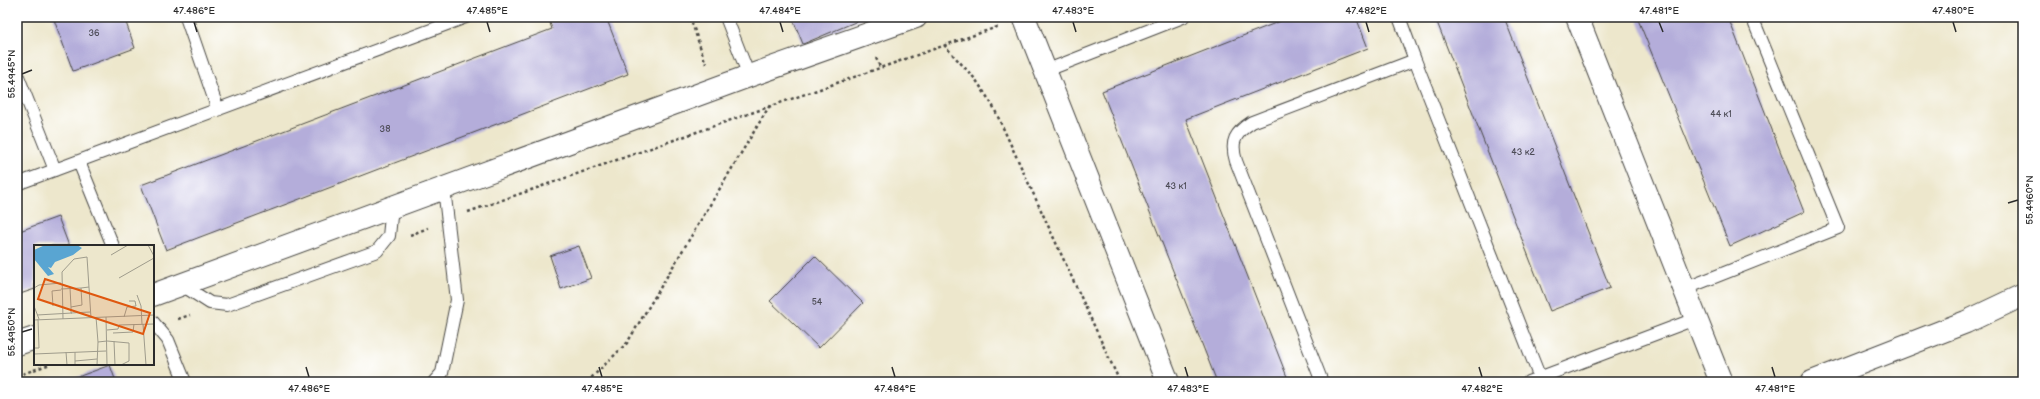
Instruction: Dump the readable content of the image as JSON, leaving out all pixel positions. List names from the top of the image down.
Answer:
{
  "house_numbers": [
    "36",
    "44 к1",
    "38",
    "43 к2",
    "43 к1",
    "54"
  ],
  "coordinates": [
    "47.486°E",
    "47.485°E",
    "47.484°E",
    "47.483°E",
    "47.482°E",
    "47.481°E",
    "47.480°E",
    "55.4945°N",
    "55.4960°N",
    "55.4950°N"
  ]
}
